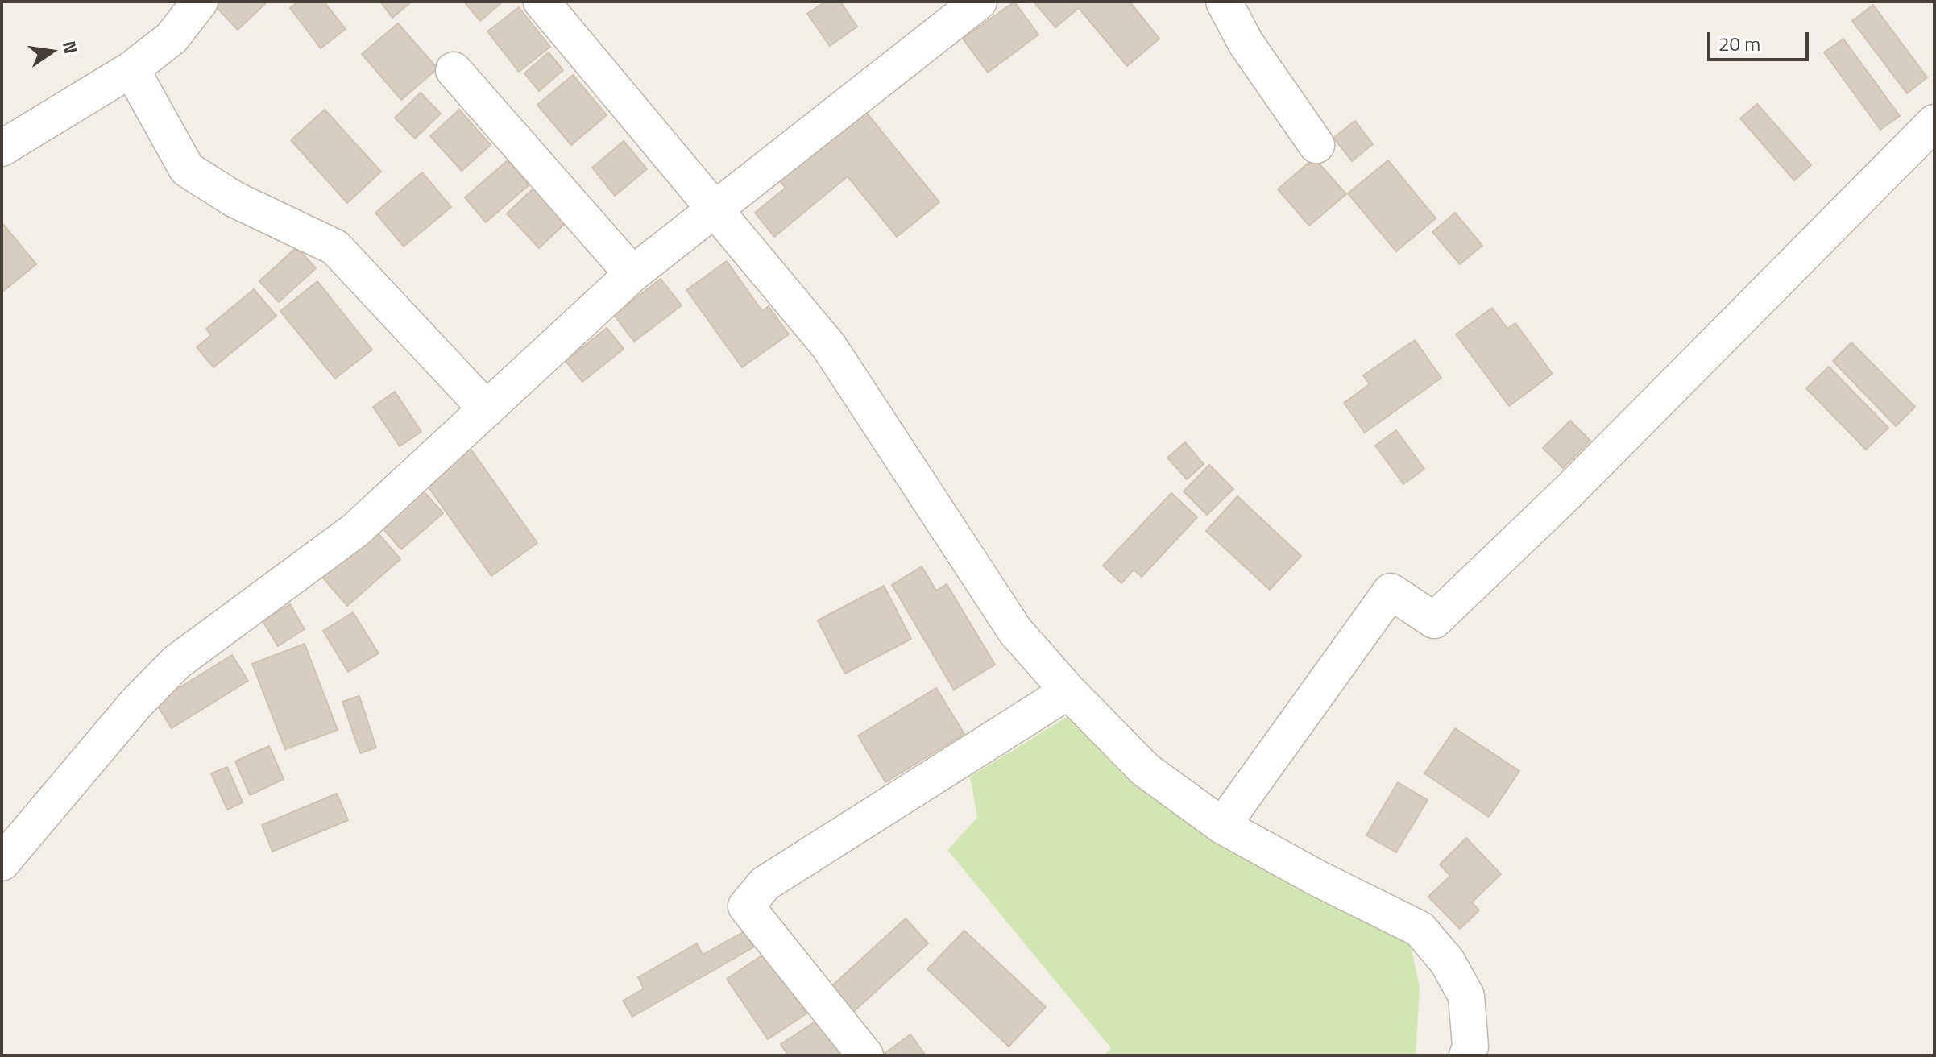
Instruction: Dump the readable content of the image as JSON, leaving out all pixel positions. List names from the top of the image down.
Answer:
{
  "scale_bar": "20 m",
  "north": "right"
}
